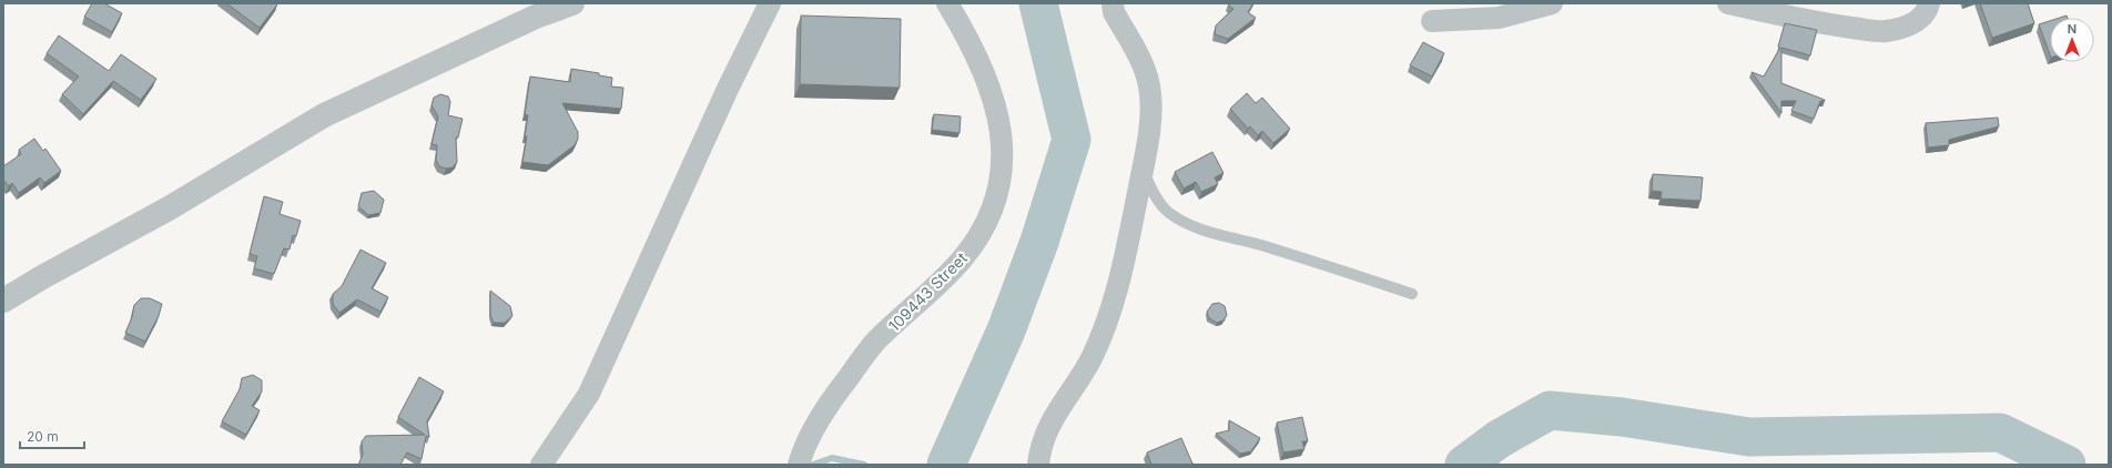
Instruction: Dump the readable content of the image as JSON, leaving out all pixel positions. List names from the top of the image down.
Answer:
{
  "streets": {
    "street": ["109443 Street"]
  },
  "scale_bar": "20 m",
  "north": "top"
}
